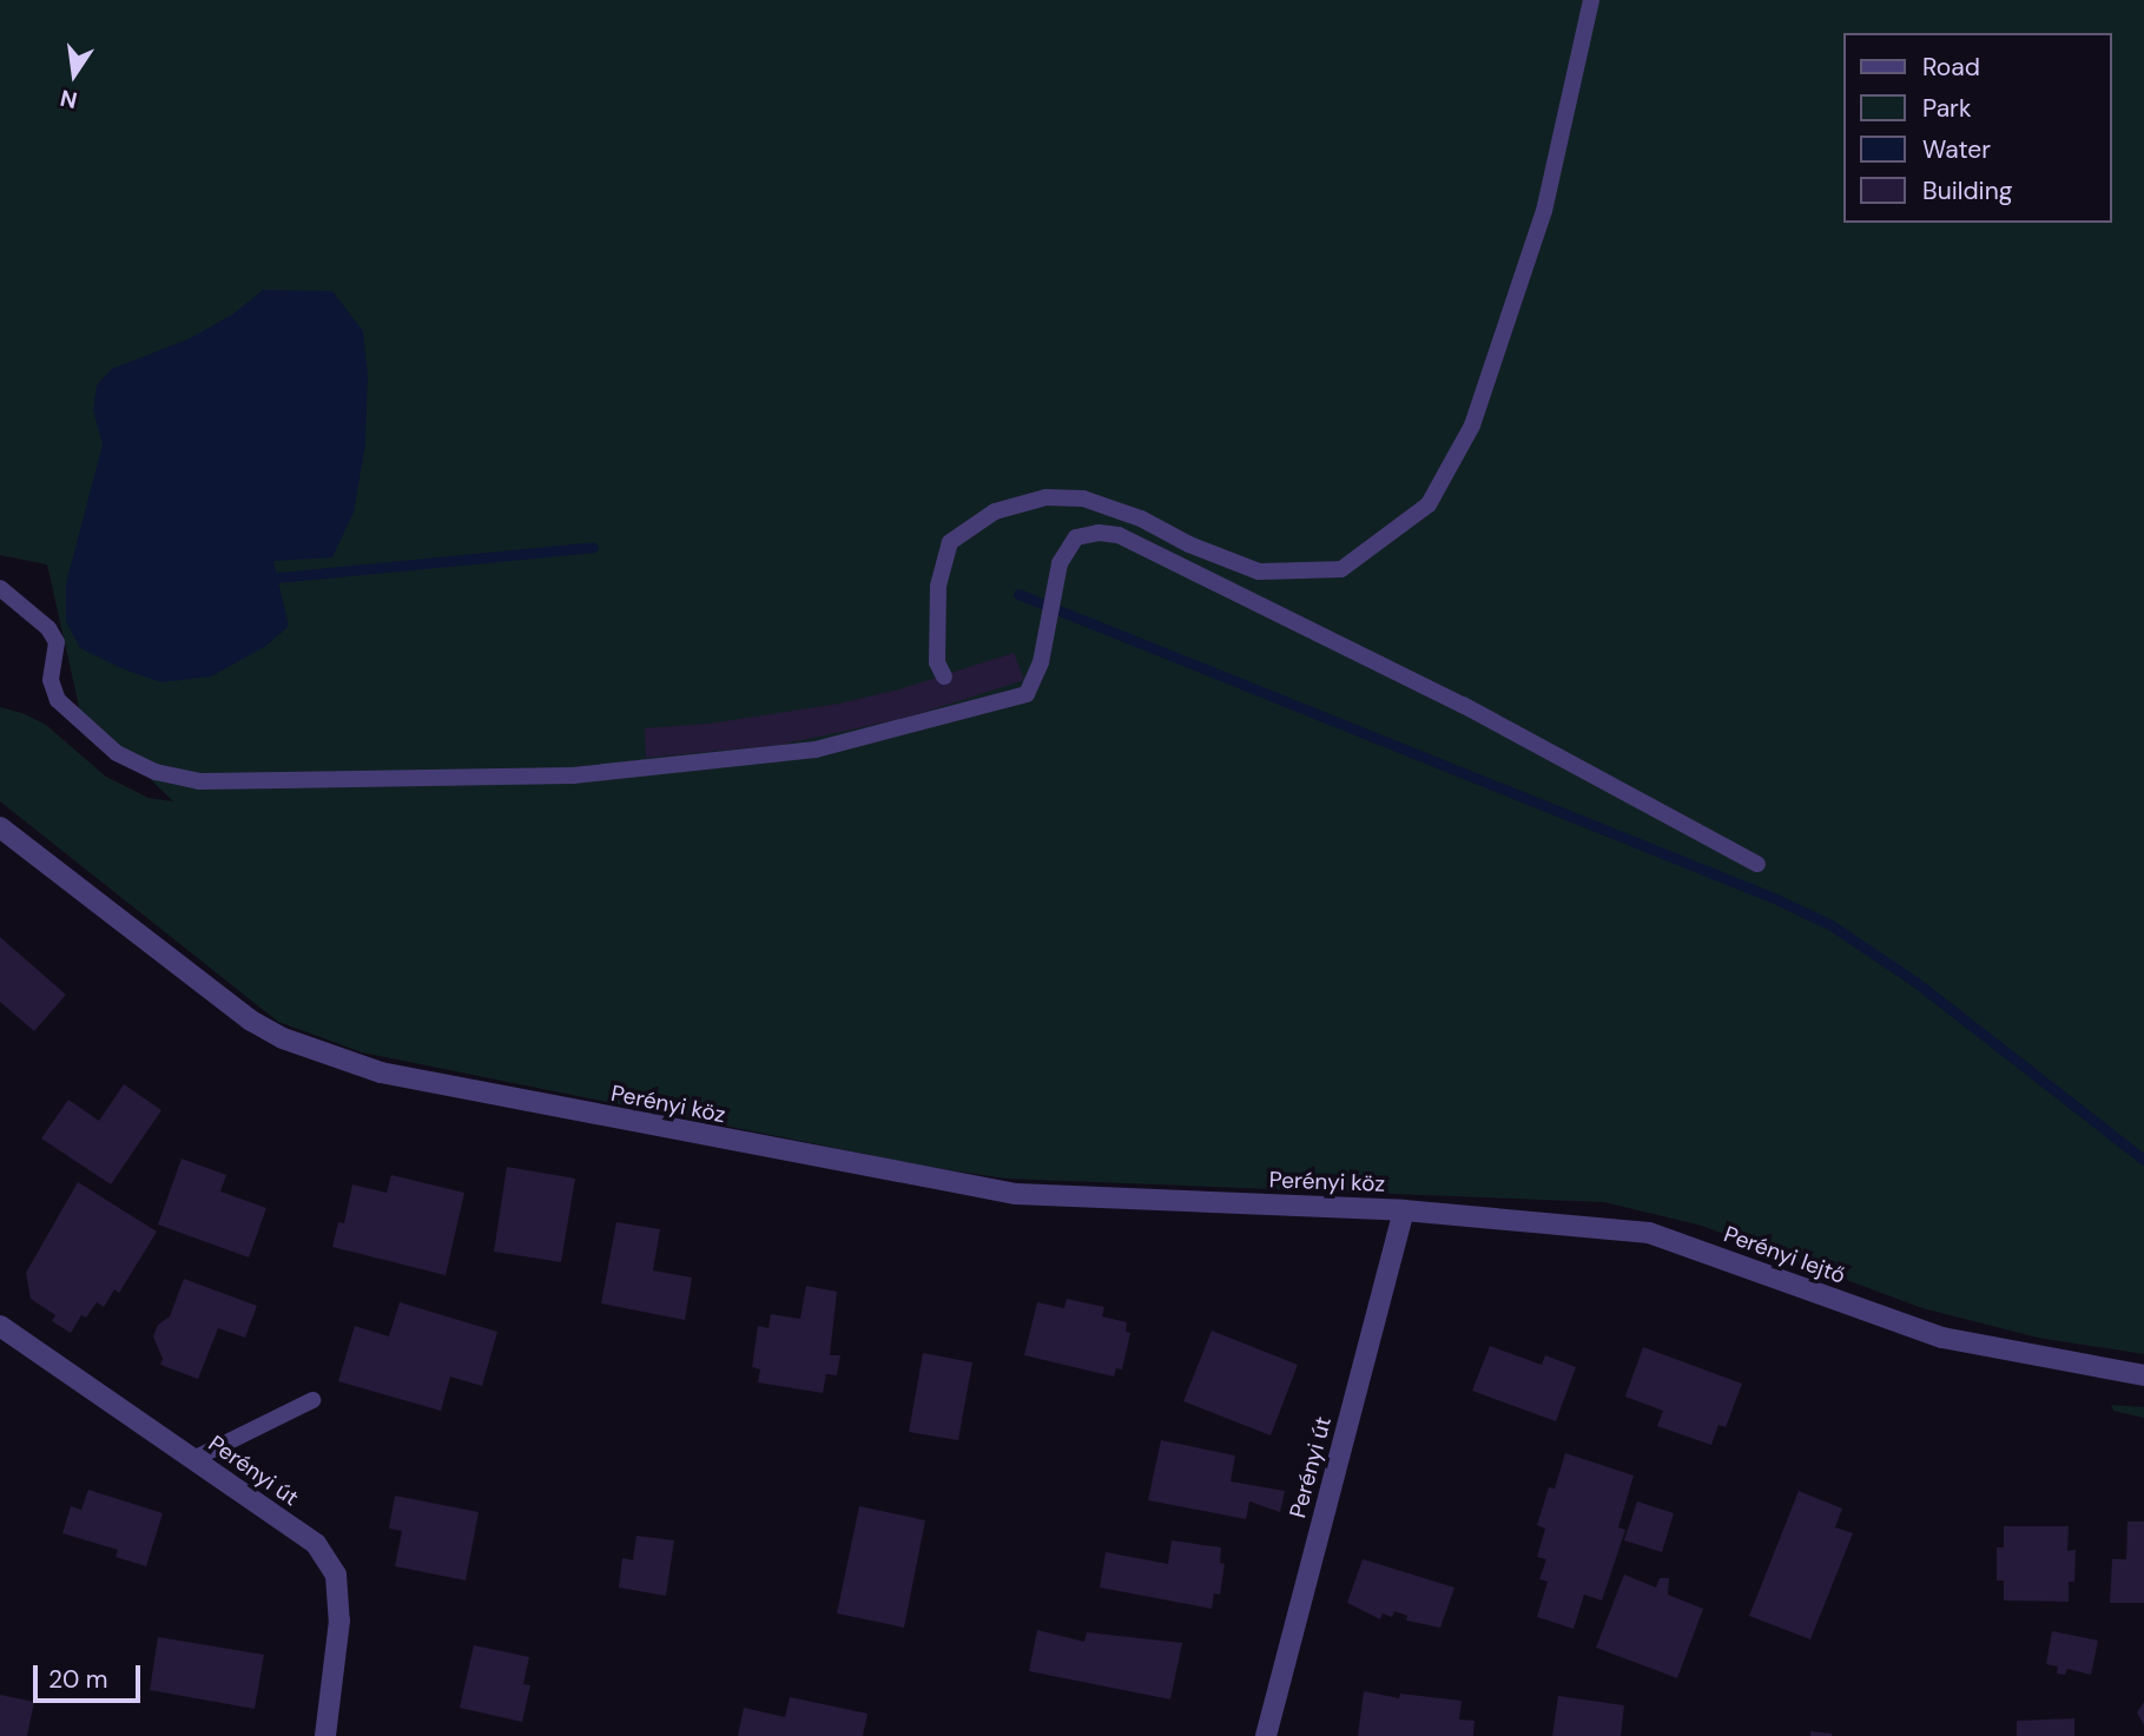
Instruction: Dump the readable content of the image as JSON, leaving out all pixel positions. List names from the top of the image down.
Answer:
{
  "streets": {
    "street": ["Perényi köz", "Perényi lejtő", "Perényi út"]
  },
  "crossings": [
    ["Perényi köz", "Perényi lejtő"],
    ["Perényi köz", "Perényi út"],
    ["Perényi lejtő", "Perényi út"]
  ],
  "legend": [
    "Road",
    "Park",
    "Water",
    "Building"
  ],
  "scale_bar": "20 m",
  "north": "bottom"
}
